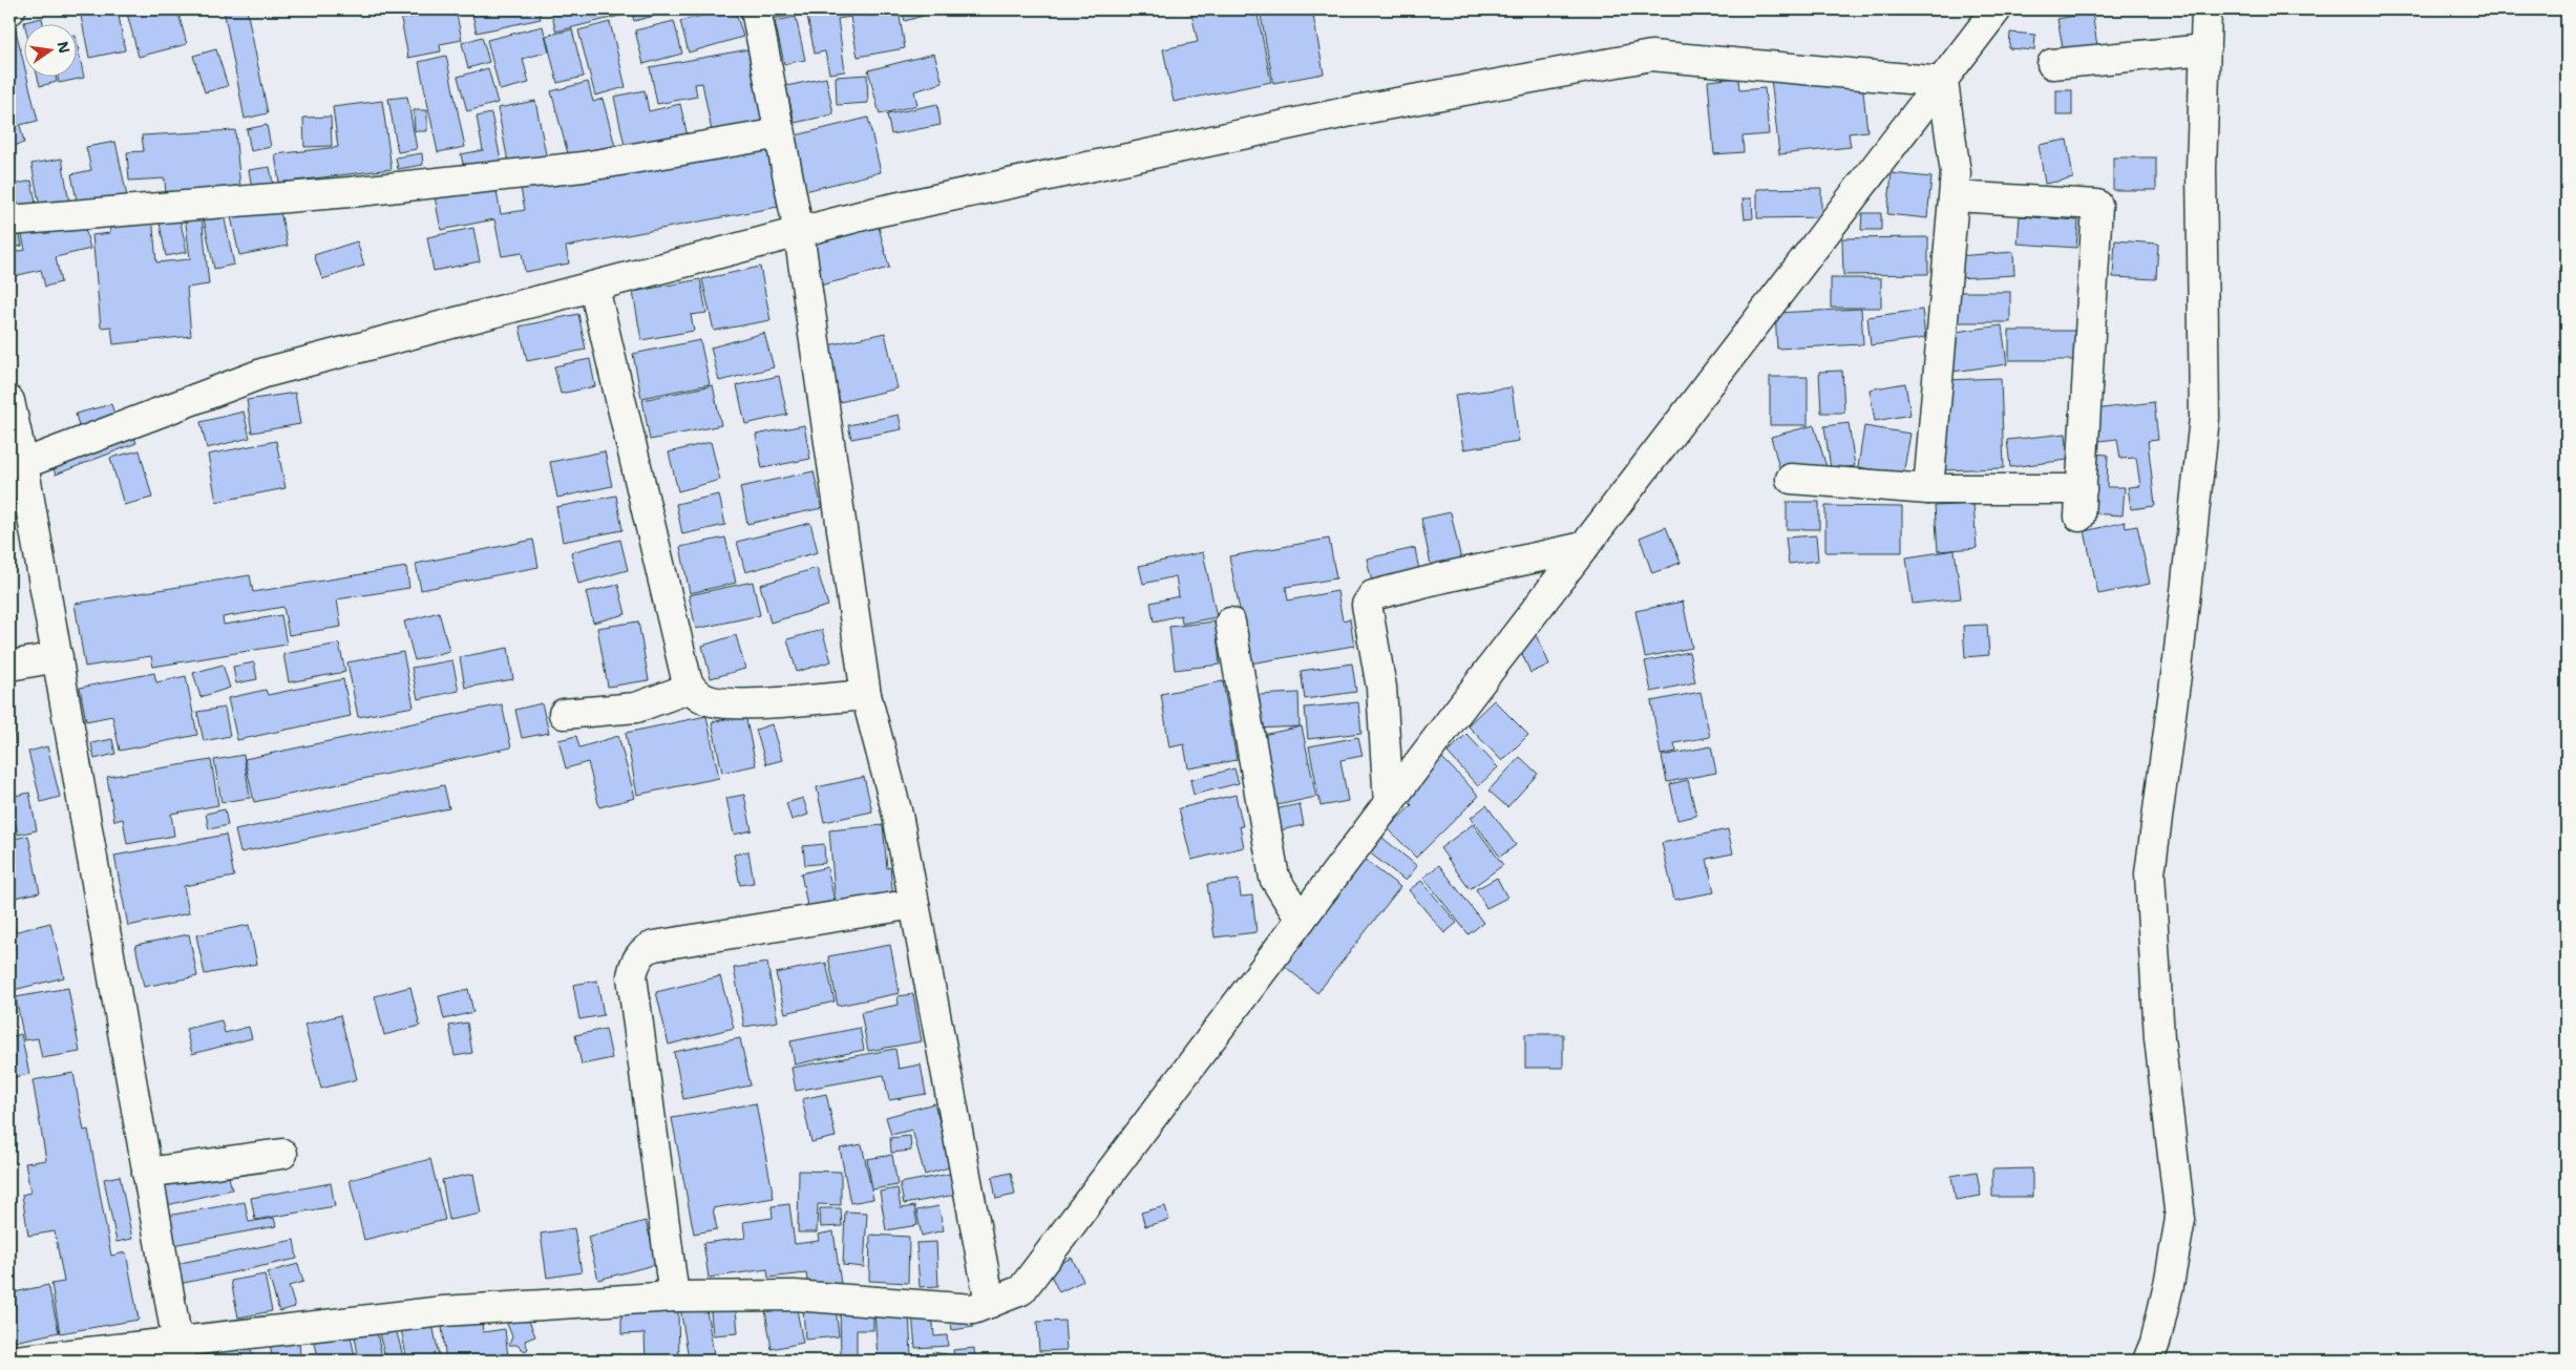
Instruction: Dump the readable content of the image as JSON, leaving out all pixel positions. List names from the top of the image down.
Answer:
{
  "north": "right"
}
